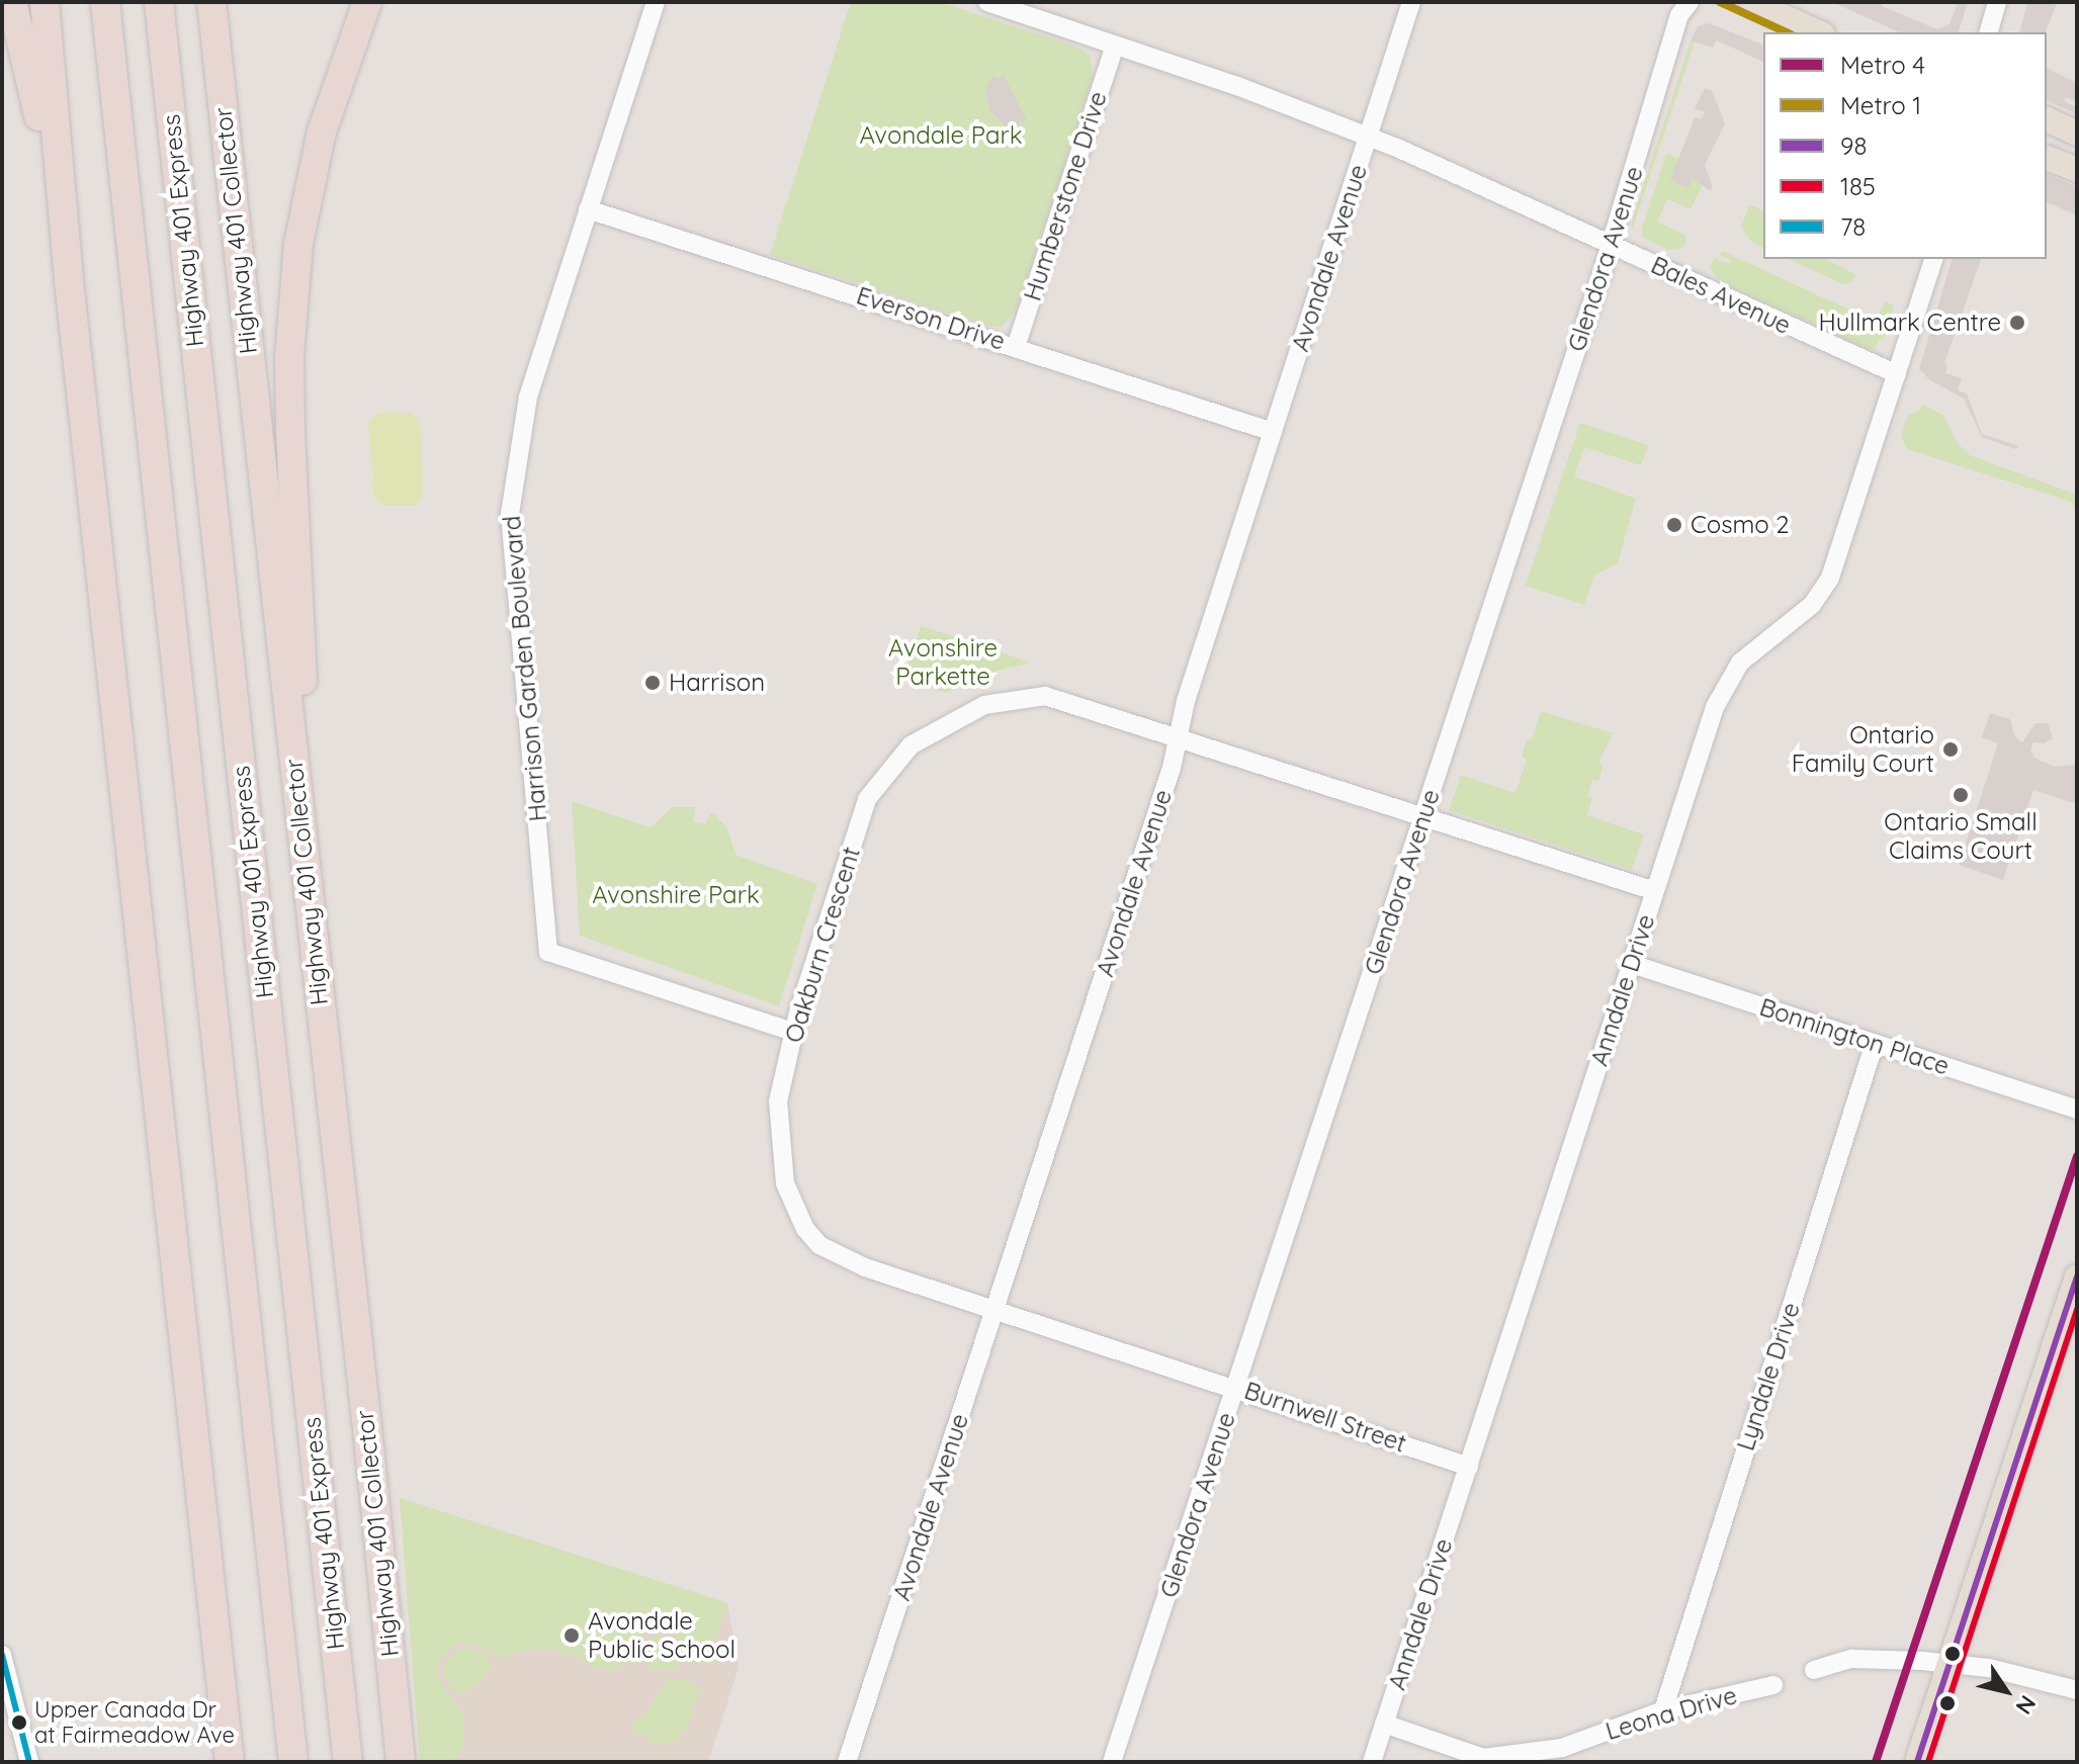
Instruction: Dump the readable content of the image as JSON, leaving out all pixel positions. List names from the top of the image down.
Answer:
{
  "streets": {
    "highway": ["Highway 401 Express", "Highway 401 Collector"],
    "street": [
      "Humberstone Drive",
      "Avondale Avenue",
      "Glendora Avenue",
      "Bales Avenue",
      "Everson Drive",
      "Harrison Garden Boulevard",
      "Oakburn Crescent",
      "Anndale Drive",
      "Bonnington Place",
      "Lyndale Drive",
      "Burnwell Street",
      "Leona Drive"
    ]
  },
  "crossings": [
    ["Humberstone Drive", "Everson Drive"],
    ["Avondale Avenue", "Bales Avenue"],
    ["Avondale Avenue", "Everson Drive"],
    ["Avondale Avenue", "Oakburn Crescent"],
    ["Avondale Avenue", "Burnwell Street"],
    ["Glendora Avenue", "Bales Avenue"],
    ["Glendora Avenue", "Oakburn Crescent"],
    ["Glendora Avenue", "Burnwell Street"],
    ["Bales Avenue", "Anndale Drive"],
    ["Everson Drive", "Harrison Garden Boulevard"],
    ["Harrison Garden Boulevard", "Oakburn Crescent"],
    ["Oakburn Crescent", "Anndale Drive"],
    ["Oakburn Crescent", "Burnwell Street"],
    ["Anndale Drive", "Bonnington Place"],
    ["Anndale Drive", "Burnwell Street"],
    ["Anndale Drive", "Leona Drive"],
    ["Bonnington Place", "Lyndale Drive"],
    ["Lyndale Drive", "Leona Drive"]
  ],
  "parks": ["Avondale Park", "Avonshire Parkette", "Avonshire Park"],
  "places": [
    "Hullmark Centre",
    "Cosmo 2",
    "Harrison",
    "Ontario Family Court",
    "Ontario Small Claims Court",
    "Avondale Public School",
    "Upper Canada Dr at Fairmeadow Ave"
  ],
  "lines": [
    "metro line 1",
    "metro line 4",
    "transit line 98",
    "transit line 185",
    "transit line 78"
  ],
  "legend": [
    "Metro 4",
    "Metro 1",
    "98",
    "185",
    "78"
  ],
  "north": "bottom right"
}
